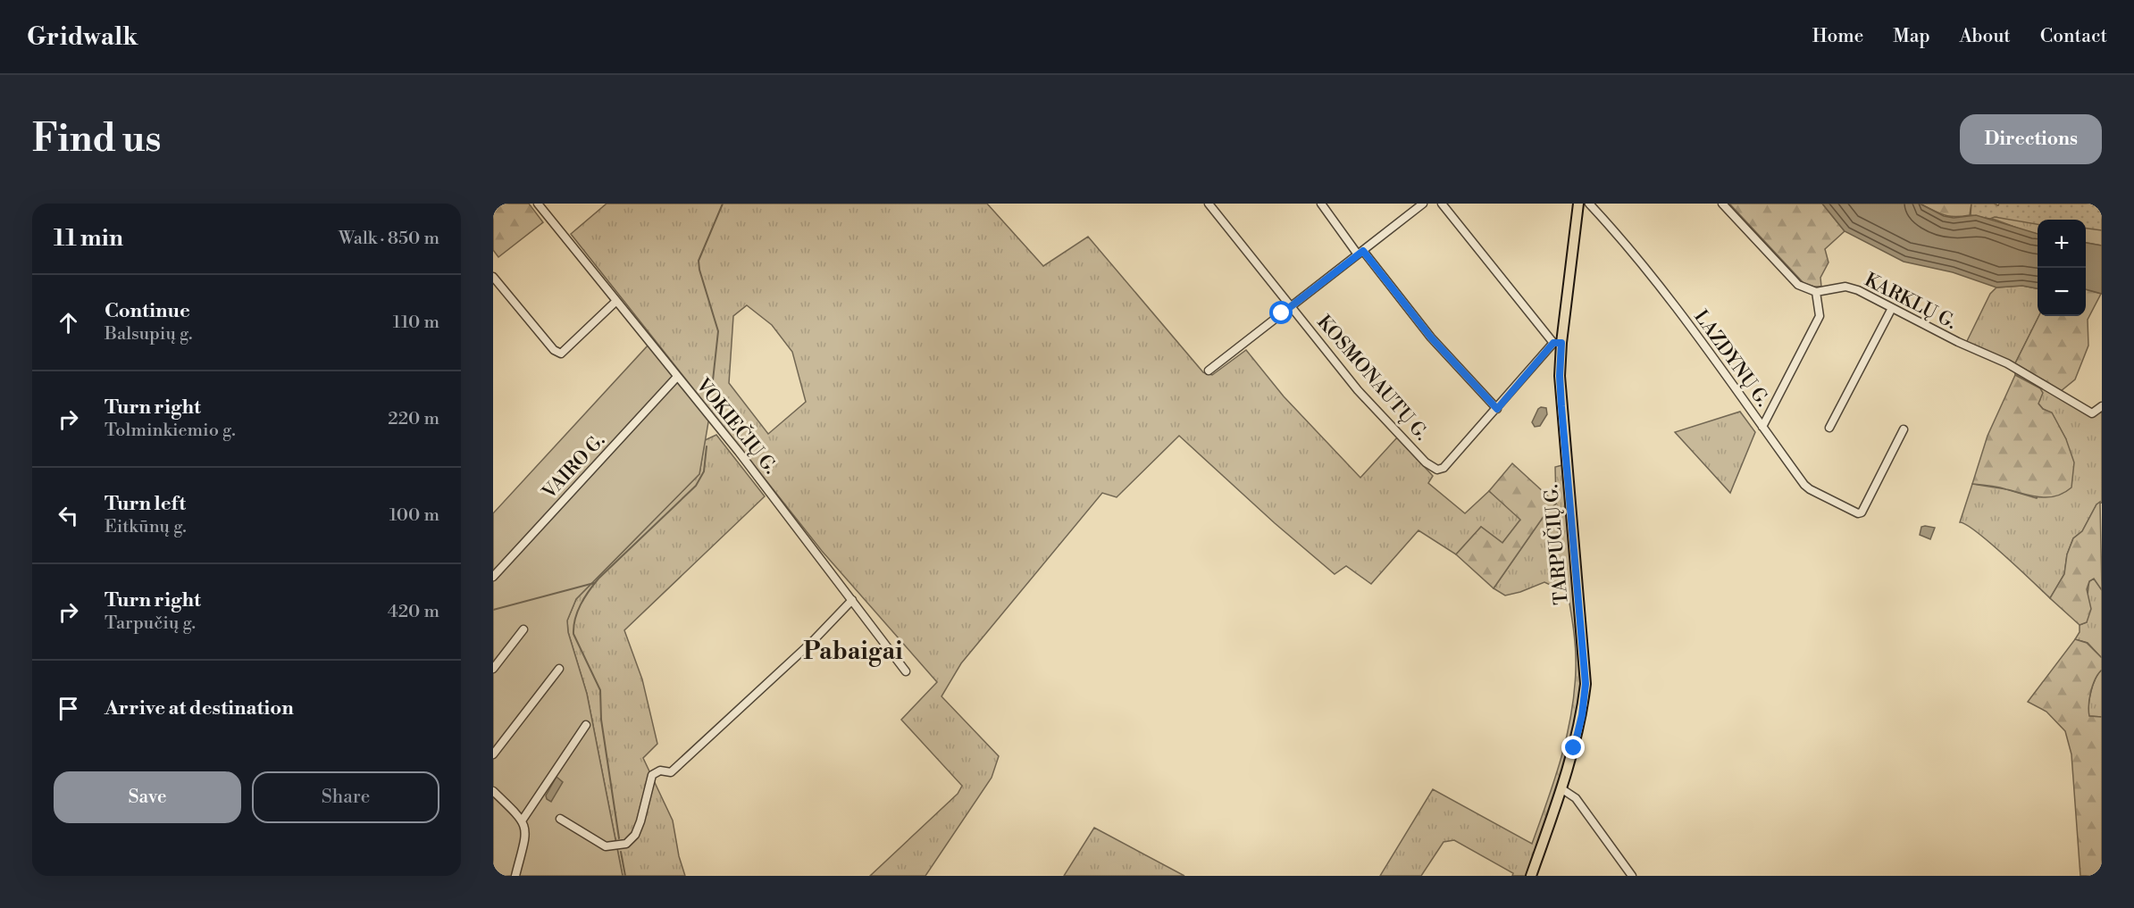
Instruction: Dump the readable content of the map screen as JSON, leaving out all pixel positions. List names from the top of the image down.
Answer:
{
  "streets": {
    "main road": ["TARPUČIŲ G."],
    "street": [
      "KARKLŲ G.",
      "LAZDYNŲ G.",
      "KOSMONAUTŲ G.",
      "VOKIEČIŲ G.",
      "VAIRO G."
    ]
  },
  "crossings": [
    ["VOKIEČIŲ G.", "VAIRO G."]
  ],
  "districts": ["Pabaigai"],
  "page": {
    "header": "Gridwalk",
    "nav": [
      "Home",
      "Map",
      "About",
      "Contact"
    ],
    "buttons": [
      "Directions",
      ["Save", "Share"]
    ],
    "title": "Find us",
    "heading": ["11 min", "Walk · 850 m"],
    "map_buttons": ["+", "−"],
    "list": [
      ["Continue", "Balsupių g.", "110 m"],
      ["Turn right", "Tolminkiemio g.", "220 m"],
      ["Turn left", "Eitkūnų g.", "100 m"],
      ["Turn right", "Tarpučių g.", "420 m"],
      "Arrive at destination"
    ]
  }
}
